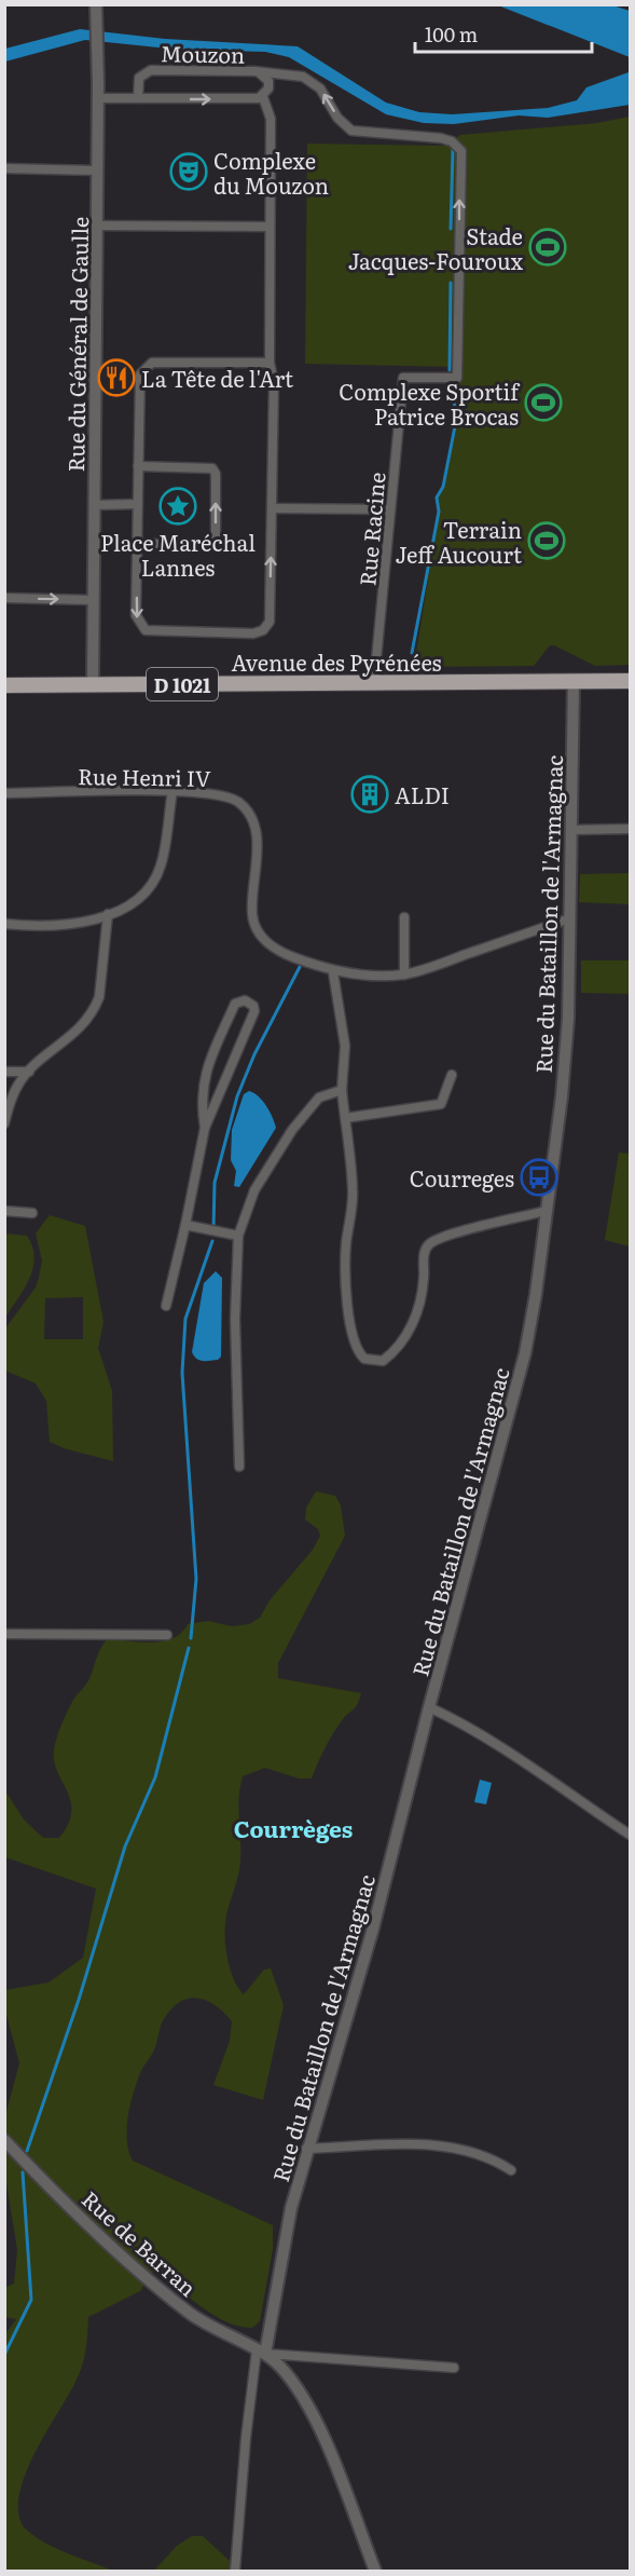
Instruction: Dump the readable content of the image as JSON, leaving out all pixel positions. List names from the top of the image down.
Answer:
{
  "streets": {
    "main road": ["Avenue des Pyrénées", "D 1021"],
    "street": [
      "Mouzon",
      "Rue du Général de Gaulle",
      "Rue Racine",
      "Rue Henri IV",
      "Rue du Bataillon de l'Armagnac",
      "Rue de Barran"
    ]
  },
  "crossings": [
    ["Mouzon", "Rue Racine"],
    ["Rue du Général de Gaulle", "Avenue des Pyrénées"],
    ["Rue Racine", "Avenue des Pyrénées"],
    ["Avenue des Pyrénées", "Rue du Bataillon de l'Armagnac"],
    ["Rue Henri IV", "Rue du Bataillon de l'Armagnac"],
    ["Rue du Bataillon de l'Armagnac", "Rue de Barran"]
  ],
  "districts": ["Courrèges"],
  "places": {
    "theatre": ["Complexe du Mouzon"],
    "sports": ["Stade Jacques-Fouroux", "Complexe Sportif Patrice Brocas", "Terrain Jeff Aucourt"],
    "restaurant": ["La Tête de l'Art"],
    "place": ["Place Maréchal Lannes"],
    "building": ["ALDI"],
    "bus stop": ["Courreges"]
  },
  "scale_bar": "100 m"
}
